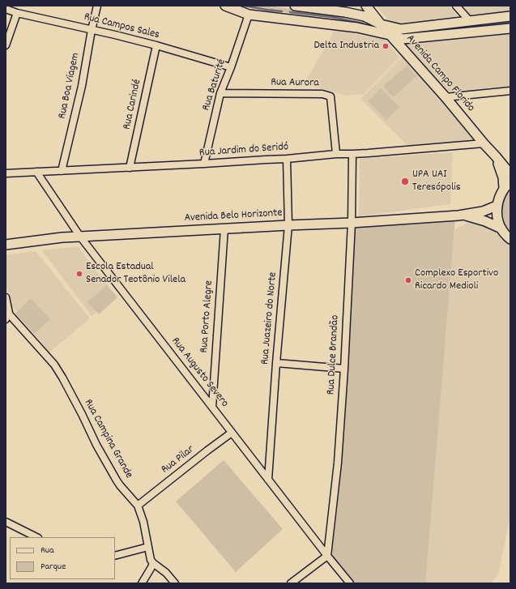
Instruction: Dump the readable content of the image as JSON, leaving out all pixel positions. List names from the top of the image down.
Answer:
{
  "streets": {
    "street": [
      "Rua Campos Sales",
      "Avenida Campo Florido",
      "Rua Aurora",
      "Rua Baturité",
      "Rua Boa Viagem",
      "Rua Carindé",
      "Rua Jardim do Seridó",
      "Avenida Belo Horizonte",
      "Rua Porto Alegre",
      "Rua Juazeiro do Norte",
      "Rua Dulce Brandão",
      "Rua Augusto Severo",
      "Rua Campina Grande",
      "Rua Pilar"
    ]
  },
  "crossings": [
    ["Rua Campos Sales", "Rua Baturité"],
    ["Rua Campos Sales", "Rua Boa Viagem"],
    ["Rua Campos Sales", "Rua Carindé"],
    ["Avenida Campo Florido", "Rua Jardim do Seridó"],
    ["Rua Aurora", "Rua Baturité"],
    ["Rua Aurora", "Rua Jardim do Seridó"],
    ["Rua Baturité", "Rua Jardim do Seridó"],
    ["Rua Boa Viagem", "Rua Jardim do Seridó"],
    ["Rua Carindé", "Rua Jardim do Seridó"],
    ["Rua Jardim do Seridó", "Rua Juazeiro do Norte"],
    ["Rua Jardim do Seridó", "Rua Dulce Brandão"],
    ["Rua Jardim do Seridó", "Rua Augusto Severo"],
    ["Avenida Belo Horizonte", "Rua Porto Alegre"],
    ["Avenida Belo Horizonte", "Rua Juazeiro do Norte"],
    ["Avenida Belo Horizonte", "Rua Dulce Brandão"],
    ["Avenida Belo Horizonte", "Rua Augusto Severo"],
    ["Rua Porto Alegre", "Rua Augusto Severo"],
    ["Rua Juazeiro do Norte", "Rua Augusto Severo"],
    ["Rua Dulce Brandão", "Rua Augusto Severo"],
    ["Rua Augusto Severo", "Rua Pilar"],
    ["Rua Campina Grande", "Rua Pilar"]
  ],
  "places": [
    "Delta Industria",
    "UPA UAI Teresópolis",
    "Escola Estadual Senador Teotônio Vilela",
    "Complexo Esportivo Ricardo Medioli"
  ],
  "legend": ["Rua", "Parque"]
}
